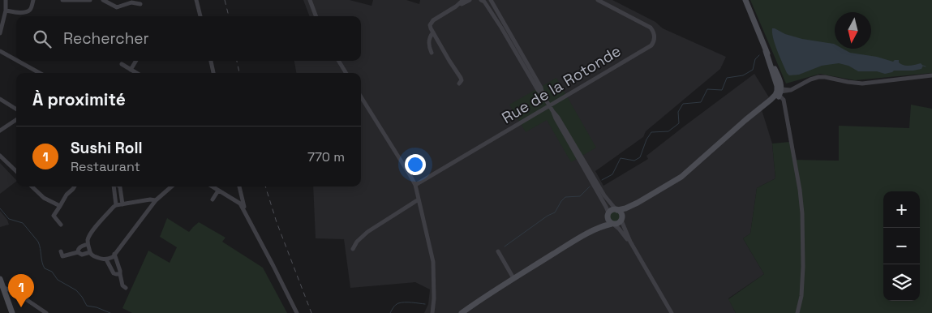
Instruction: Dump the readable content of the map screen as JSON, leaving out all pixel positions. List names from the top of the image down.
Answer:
{
  "streets": {
    "street": ["Rue de la Rotonde"]
  },
  "north": "bottom",
  "page": {
    "search": "Rechercher",
    "heading": "À proximité",
    "list": [
      {
        "mark": "1",
        "name": "Sushi Roll",
        "note": "Restaurant",
        "value": "770 m"
      }
    ],
    "map_buttons": ["+", "−"],
    "pins": "1"
  }
}
